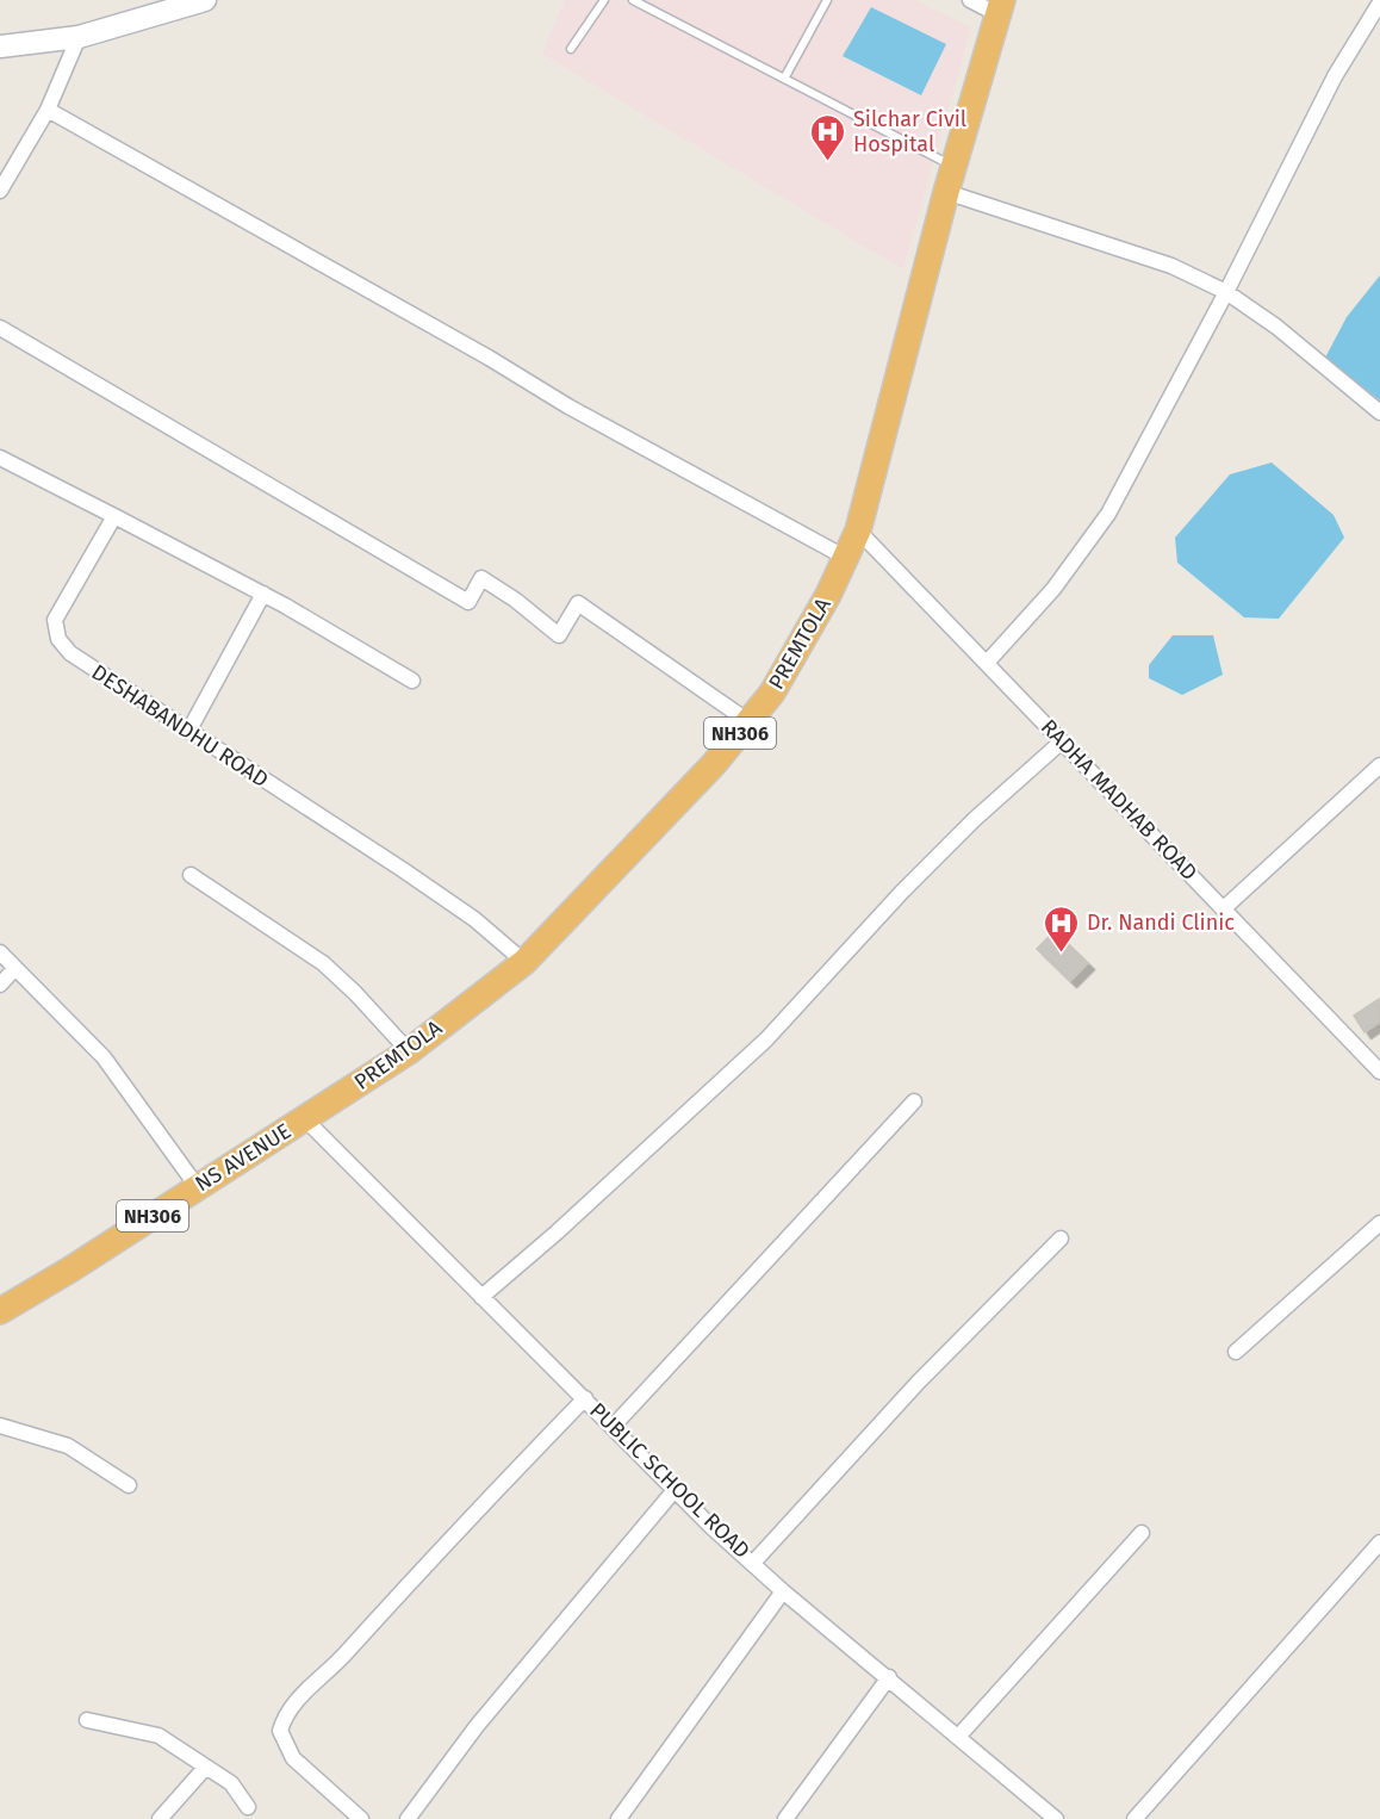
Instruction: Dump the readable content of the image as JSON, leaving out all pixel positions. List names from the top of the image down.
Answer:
{
  "streets": {
    "highway": ["PREMTOLA", "NH306", "NS AVENUE"],
    "street": ["DESHABANDHU ROAD", "RADHA MADHAB ROAD", "PUBLIC SCHOOL ROAD"]
  },
  "crossings": [
    ["PREMTOLA", "DESHABANDHU ROAD"],
    ["PREMTOLA", "NH306"],
    ["PREMTOLA", "RADHA MADHAB ROAD"],
    ["PREMTOLA", "NS AVENUE"],
    ["PREMTOLA", "PUBLIC SCHOOL ROAD"],
    ["NS AVENUE", "PUBLIC SCHOOL ROAD"]
  ],
  "places": {
    "hospital": ["Silchar Civil Hospital", "Dr. Nandi Clinic"]
  }
}
